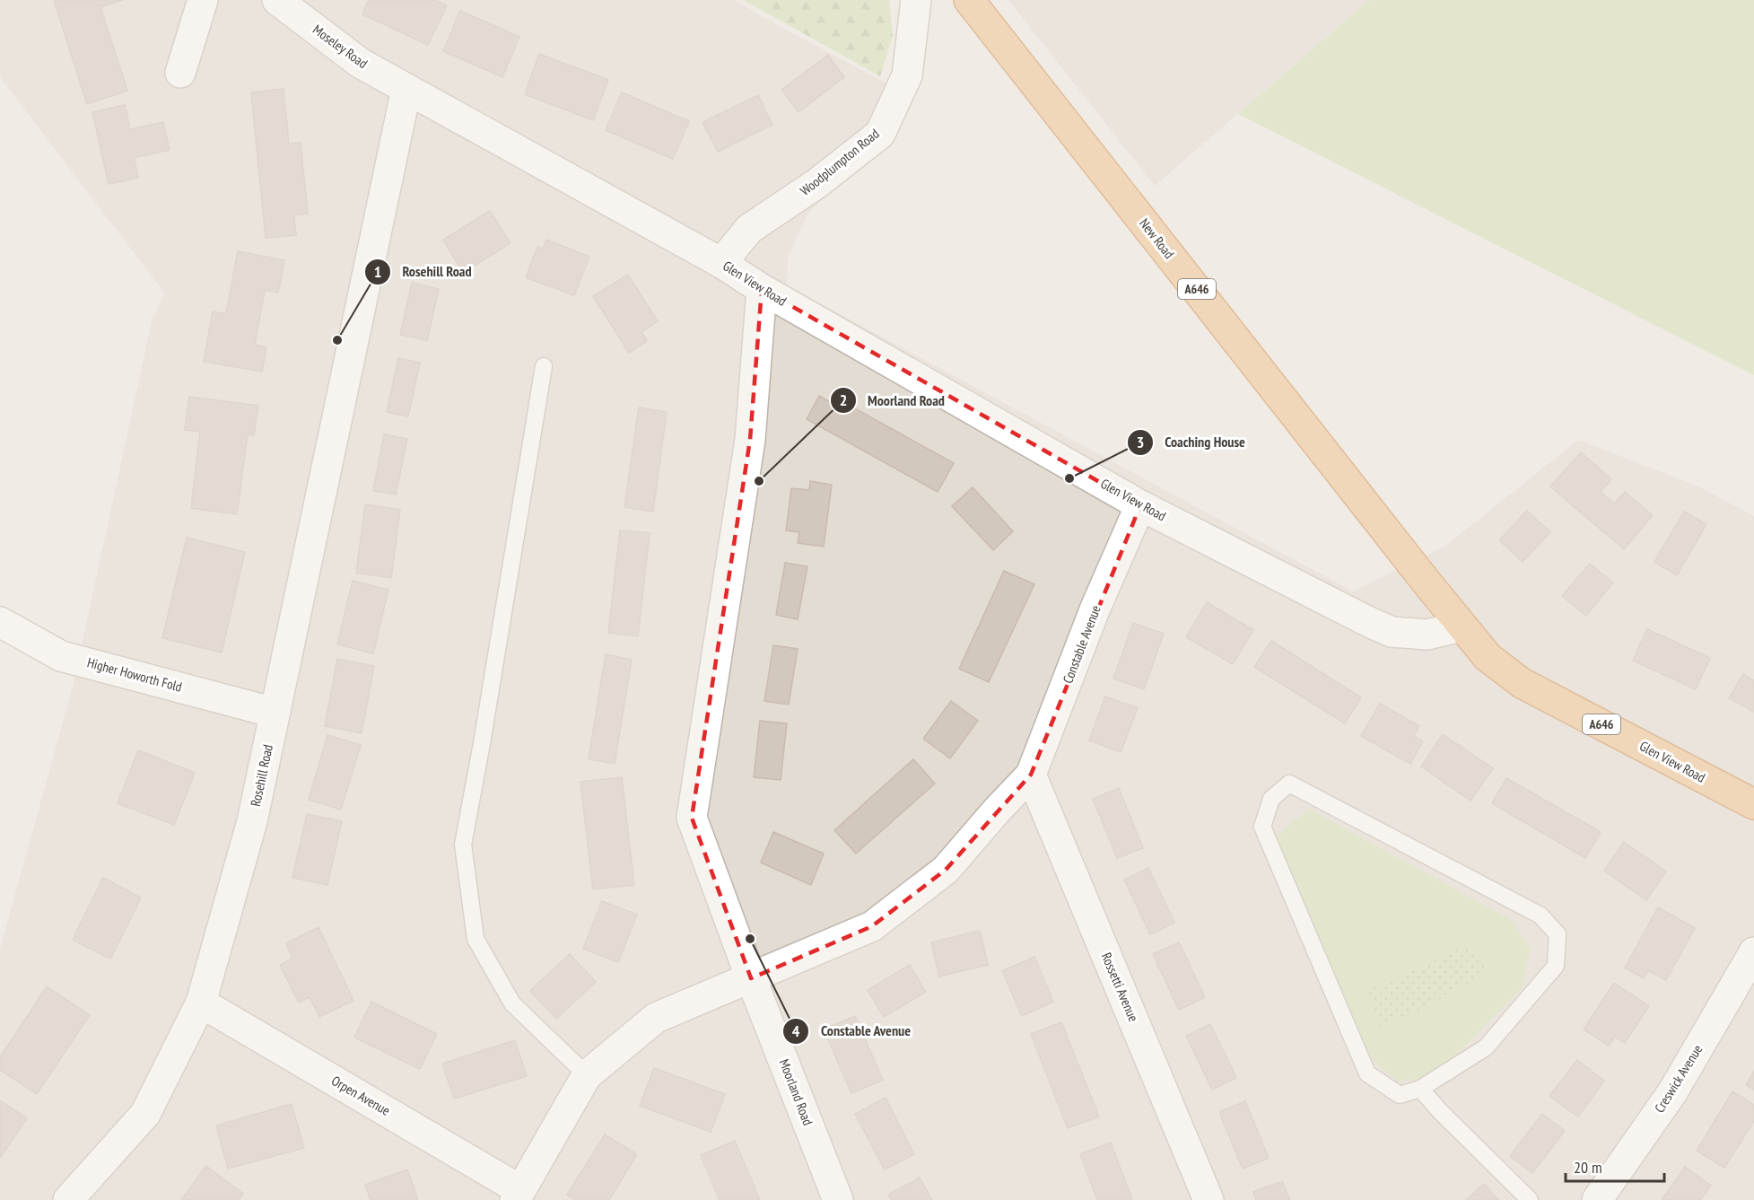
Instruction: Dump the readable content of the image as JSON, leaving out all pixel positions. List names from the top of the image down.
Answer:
{
  "streets": {
    "highway": ["New Road", "Glen View Road", "A646"],
    "street": [
      "Moseley Road",
      "Woodplumpton Road",
      "Constable Avenue",
      "Higher Howorth Fold",
      "Rosehill Road",
      "Rossetti Avenue",
      "Creswick Avenue",
      "Moorland Road",
      "Orpen Avenue"
    ]
  },
  "crossings": [
    ["Moseley Road", "Glen View Road"],
    ["Moseley Road", "Rosehill Road"],
    ["Woodplumpton Road", "Glen View Road"],
    ["New Road", "Glen View Road"],
    ["Glen View Road", "Constable Avenue"],
    ["Glen View Road", "Rosehill Road"],
    ["Glen View Road", "Moorland Road"],
    ["Constable Avenue", "Rossetti Avenue"],
    ["Constable Avenue", "Moorland Road"],
    ["Constable Avenue", "Orpen Avenue"],
    ["Higher Howorth Fold", "Rosehill Road"],
    ["Rosehill Road", "Orpen Avenue"]
  ],
  "places": [
    "Rosehill Road",
    "Coaching House",
    "Moorland Road",
    "Constable Avenue"
  ],
  "scale_bar": "20 m"
}
